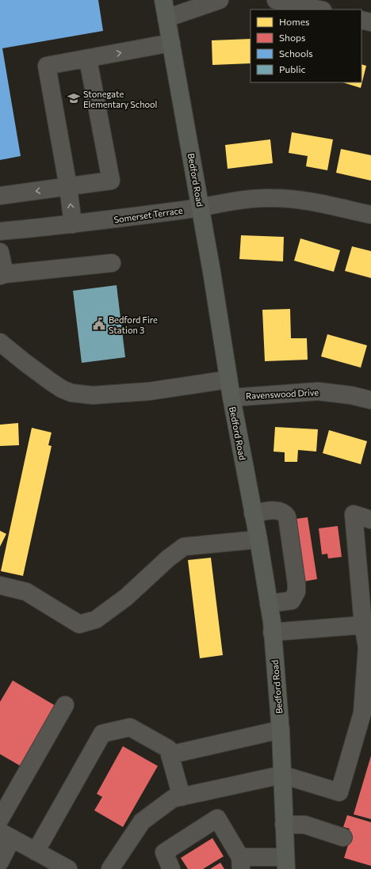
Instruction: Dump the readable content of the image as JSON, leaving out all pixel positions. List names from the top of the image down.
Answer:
{
  "streets": {
    "main road": ["Bedford Road"],
    "street": ["Somerset Terrace", "Ravenswood Drive"]
  },
  "crossings": [
    ["Bedford Road", "Somerset Terrace"],
    ["Bedford Road", "Ravenswood Drive"]
  ],
  "places": {
    "school or university": ["Stonegate Elementary School"],
    "public building": ["Bedford Fire Station 3"]
  },
  "legend": [
    "Homes",
    "Shops",
    "Schools",
    "Public"
  ]
}
